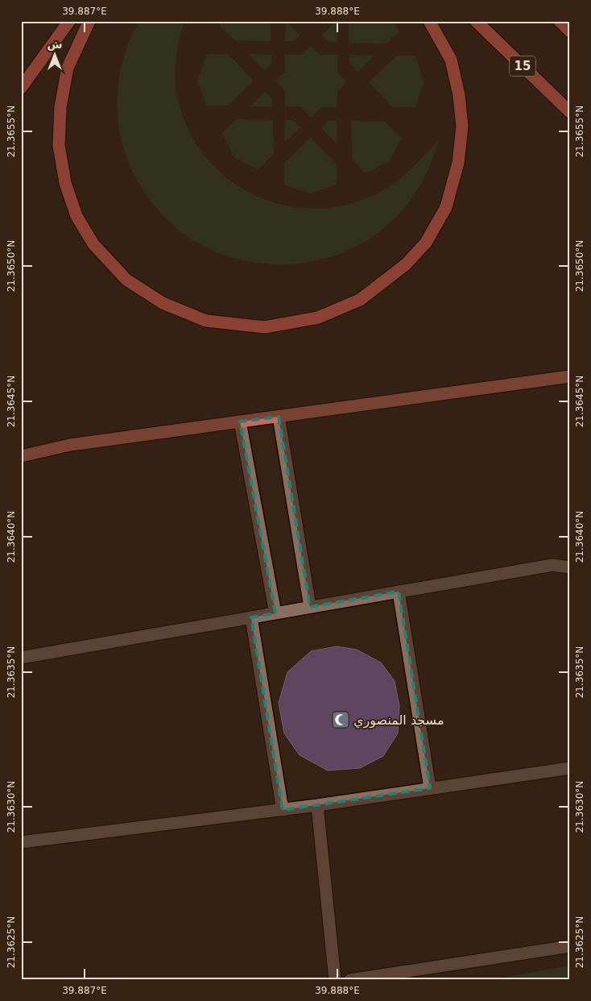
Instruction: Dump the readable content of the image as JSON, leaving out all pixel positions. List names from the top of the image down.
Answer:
{
  "streets": {
    "highway": ["15"]
  },
  "places": {
    "mosque": ["مسجد المنصوري"]
  },
  "north": "top",
  "coordinates": [
    "39.887°E",
    "39.888°E",
    "21.3655°N",
    "21.3650°N",
    "21.3645°N",
    "21.3640°N",
    "21.3635°N",
    "21.3630°N",
    "21.3625°N"
  ]
}
